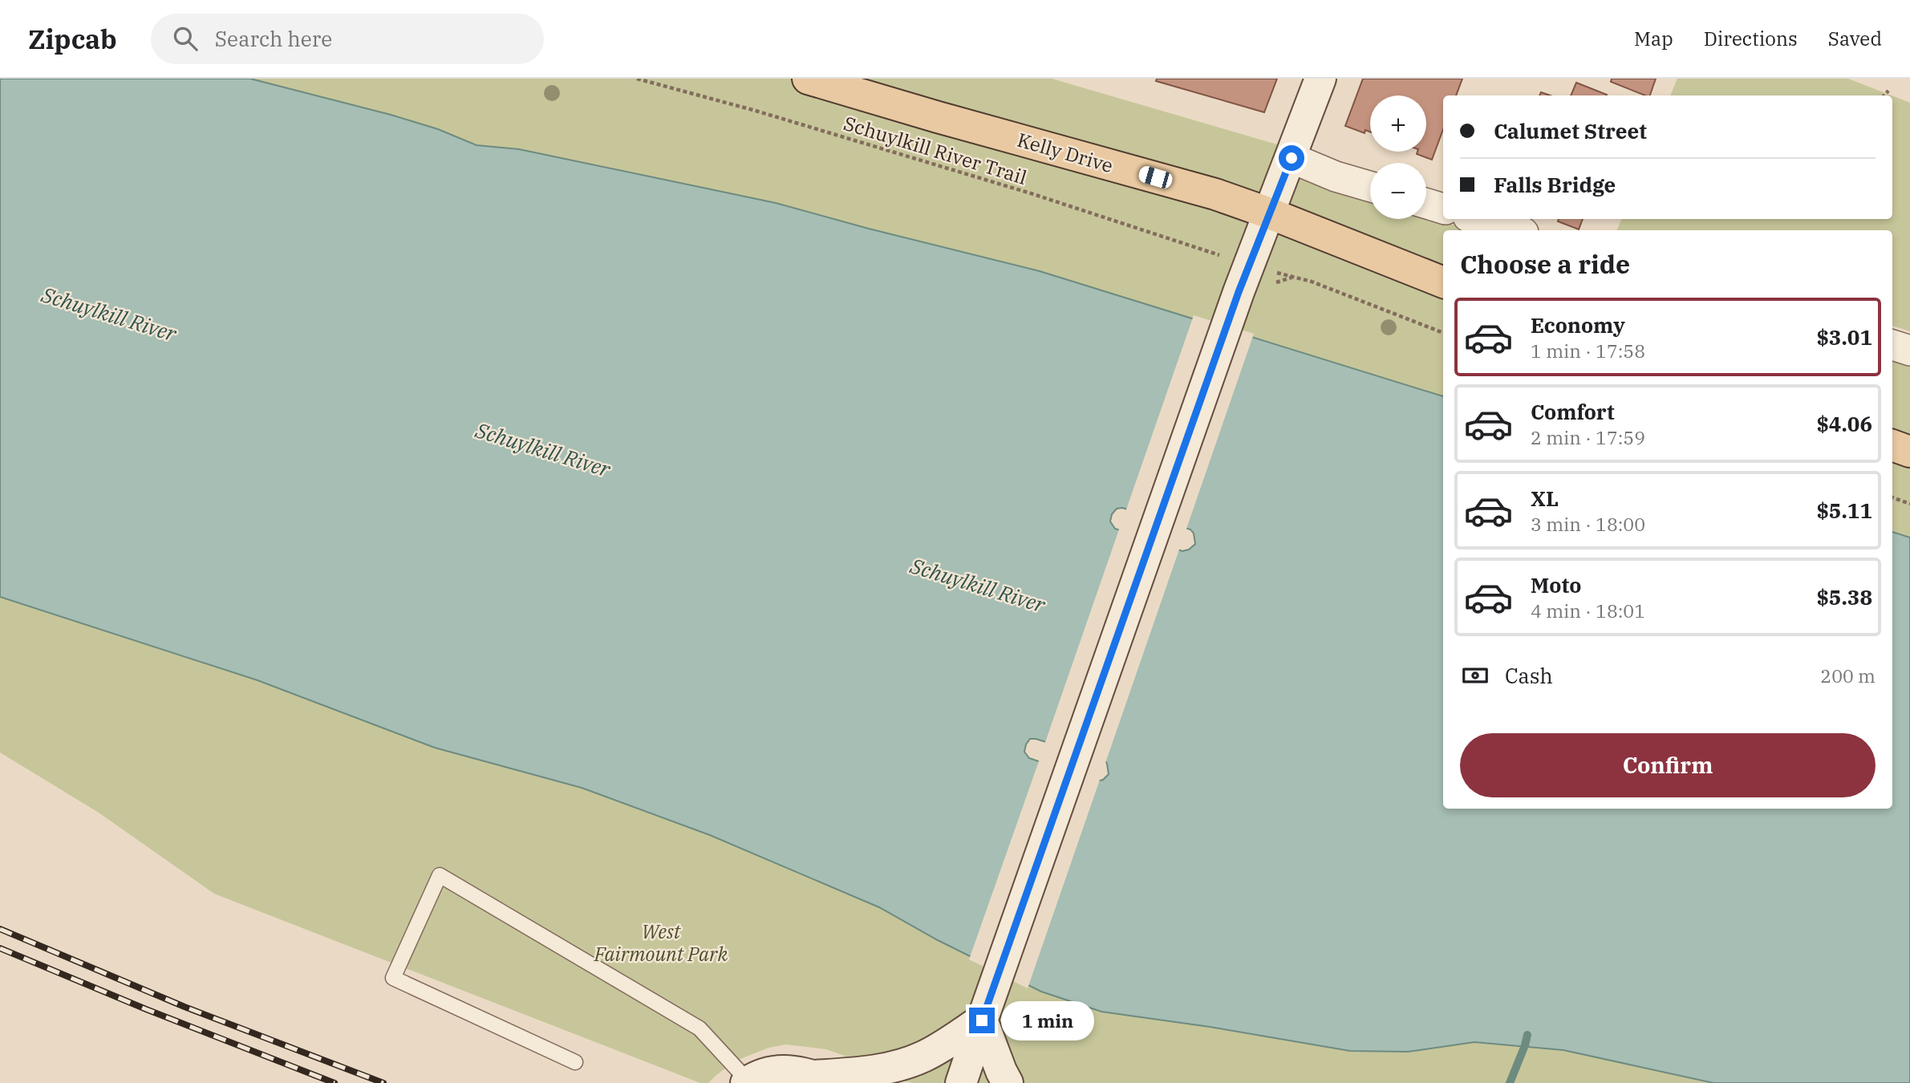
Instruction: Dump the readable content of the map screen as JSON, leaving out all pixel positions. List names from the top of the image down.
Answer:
{
  "streets": {
    "main road": ["Kelly Drive"],
    "path": ["Schuylkill River Trail"]
  },
  "water": ["Schuylkill River"],
  "parks": ["West Fairmount Park"],
  "page": {
    "header": "Zipcab",
    "search": "Search here",
    "nav": ["Map", "Directions", "Saved"],
    "map_buttons": ["+", "−"],
    "banner": ["Calumet Street", "Falls Bridge"],
    "heading": "Choose a ride",
    "list": [
      {
        "name": "Economy",
        "note": "1 min · 17:58",
        "value": "$3.01"
      },
      {
        "name": "Comfort",
        "note": "2 min · 17:59",
        "value": "$4.06"
      },
      {
        "name": "XL",
        "note": "3 min · 18:00",
        "value": "$5.11"
      },
      {
        "name": "Moto",
        "note": "4 min · 18:01",
        "value": "$5.38"
      }
    ],
    "pay": ["Cash", "200 m"],
    "buttons": "Confirm",
    "bubble": "1 min"
  }
}
